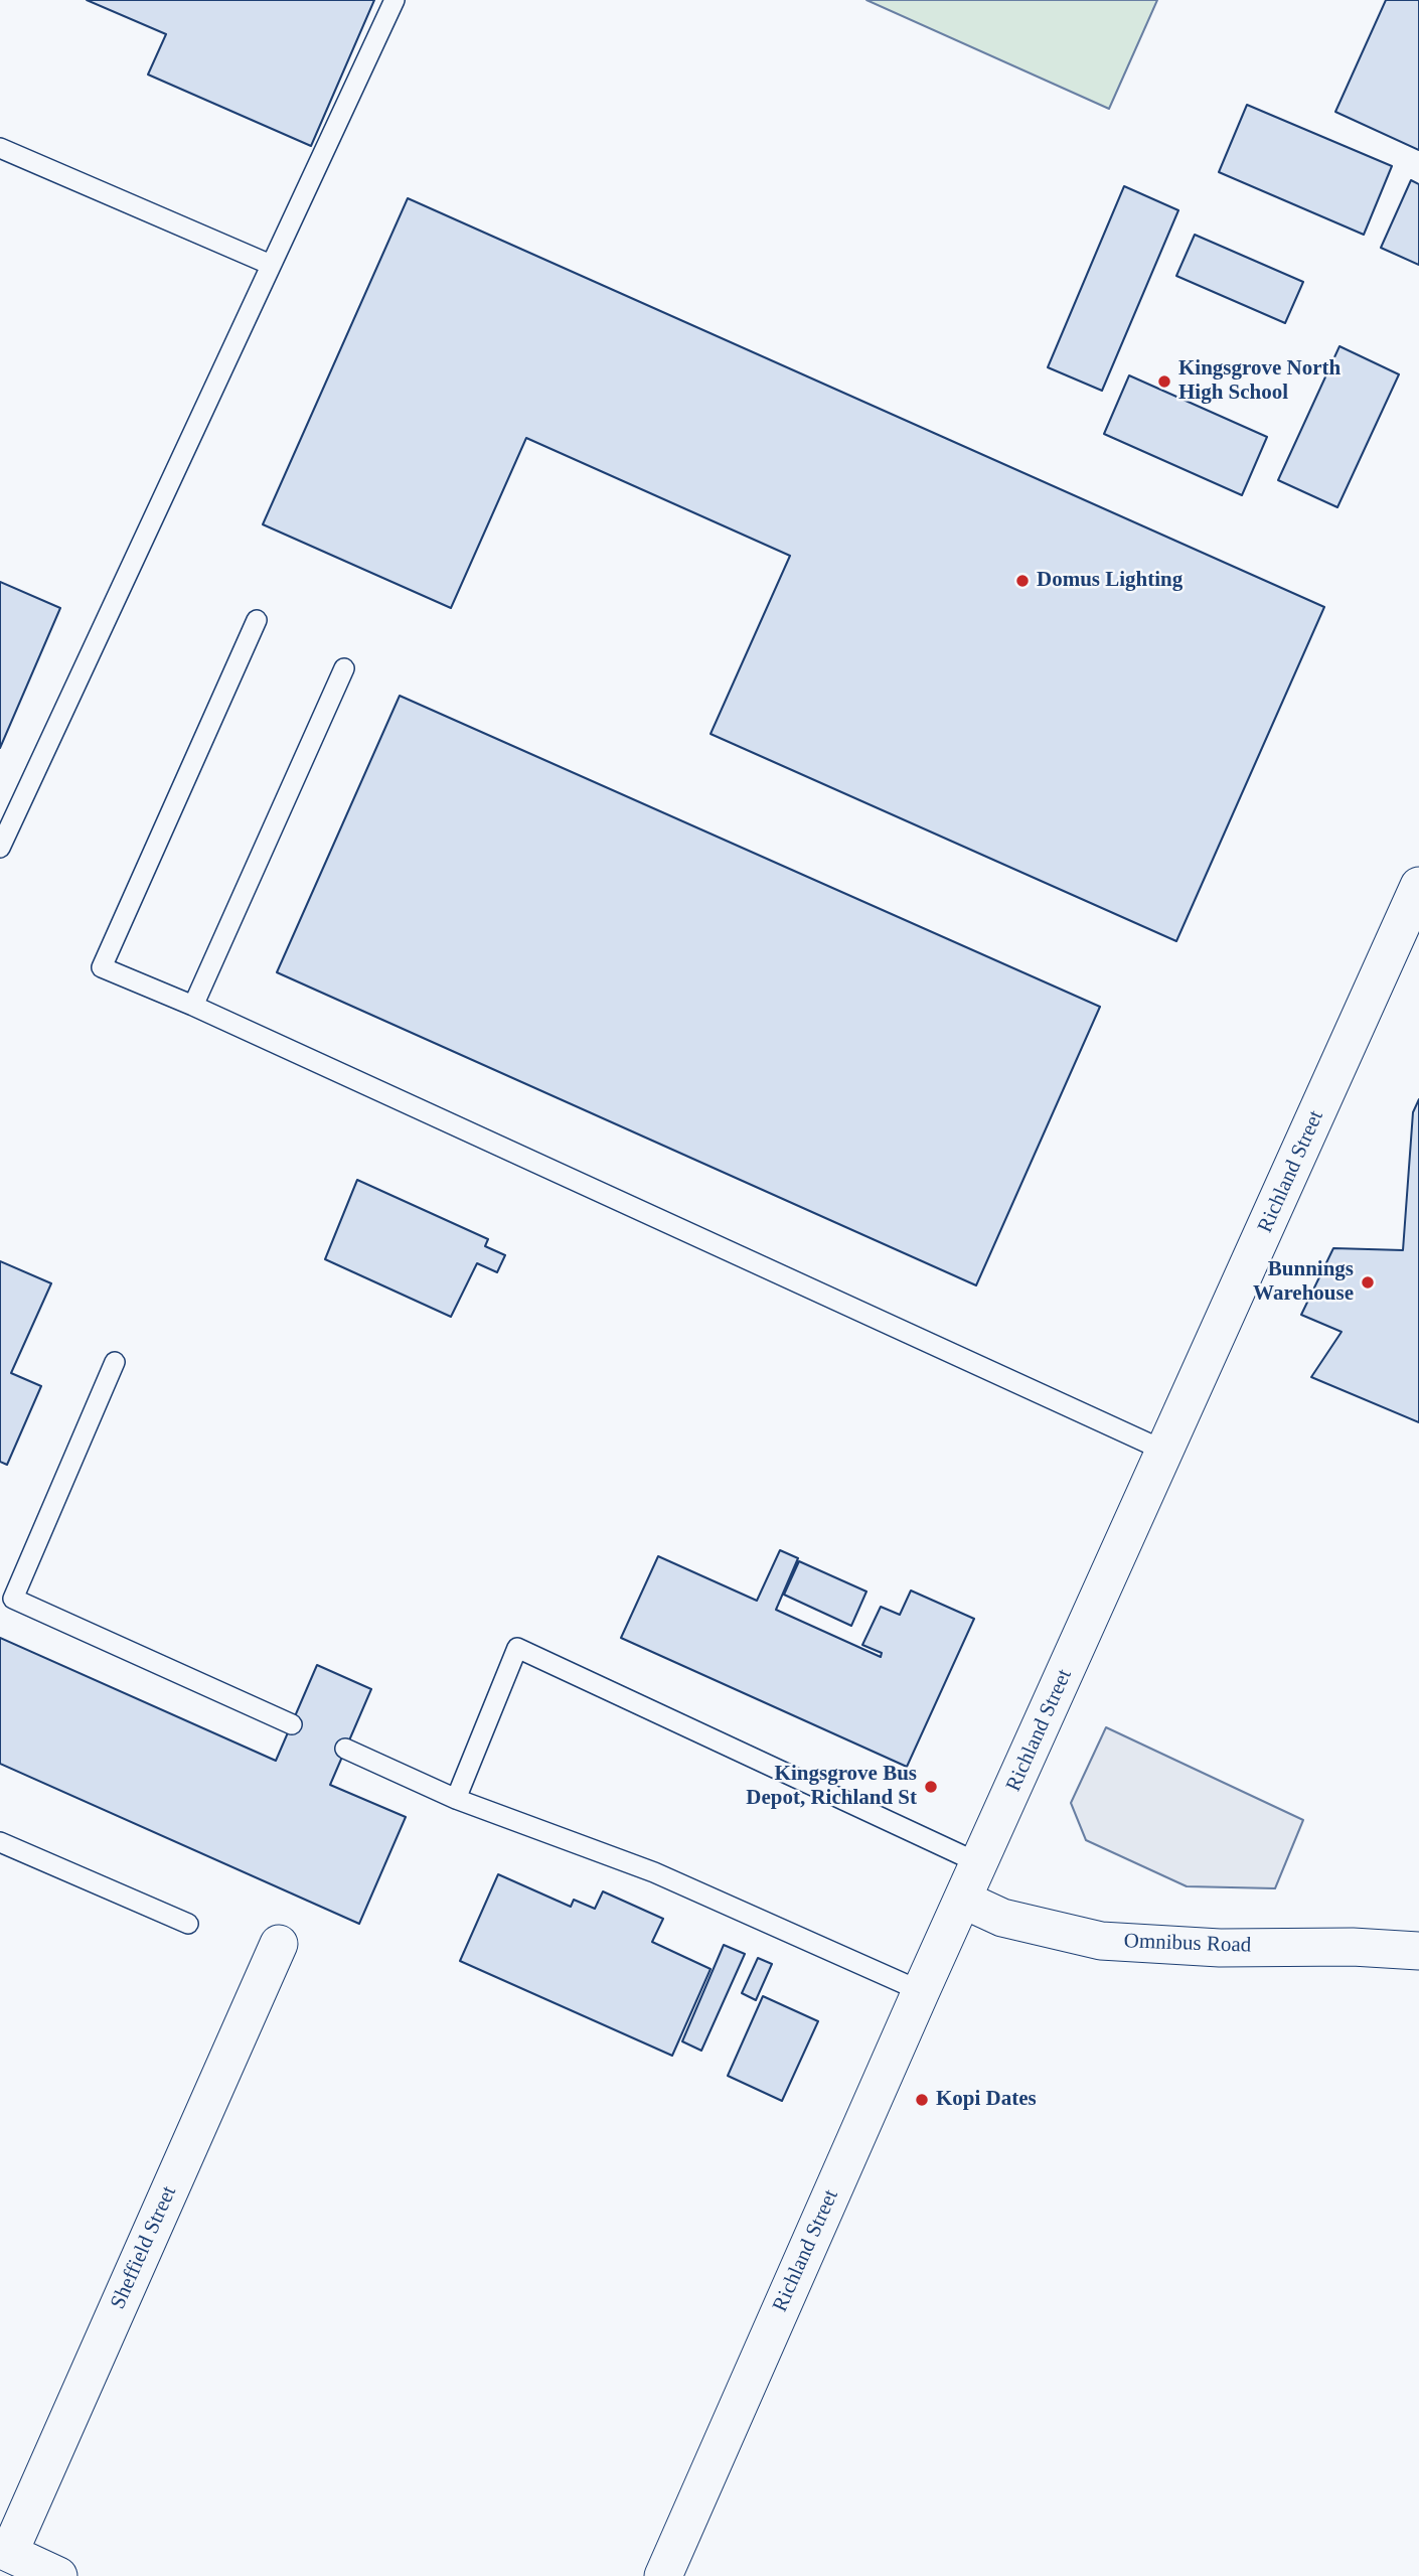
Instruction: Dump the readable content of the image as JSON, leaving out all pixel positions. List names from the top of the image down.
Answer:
{
  "streets": {
    "street": ["Richland Street", "Omnibus Road", "Sheffield Street"]
  },
  "crossings": [
    ["Richland Street", "Omnibus Road"]
  ],
  "places": [
    "Kingsgrove North High School",
    "Domus Lighting",
    "Bunnings Warehouse",
    "Kingsgrove Bus Depot, Richland St",
    "Kopi Dates"
  ]
}
